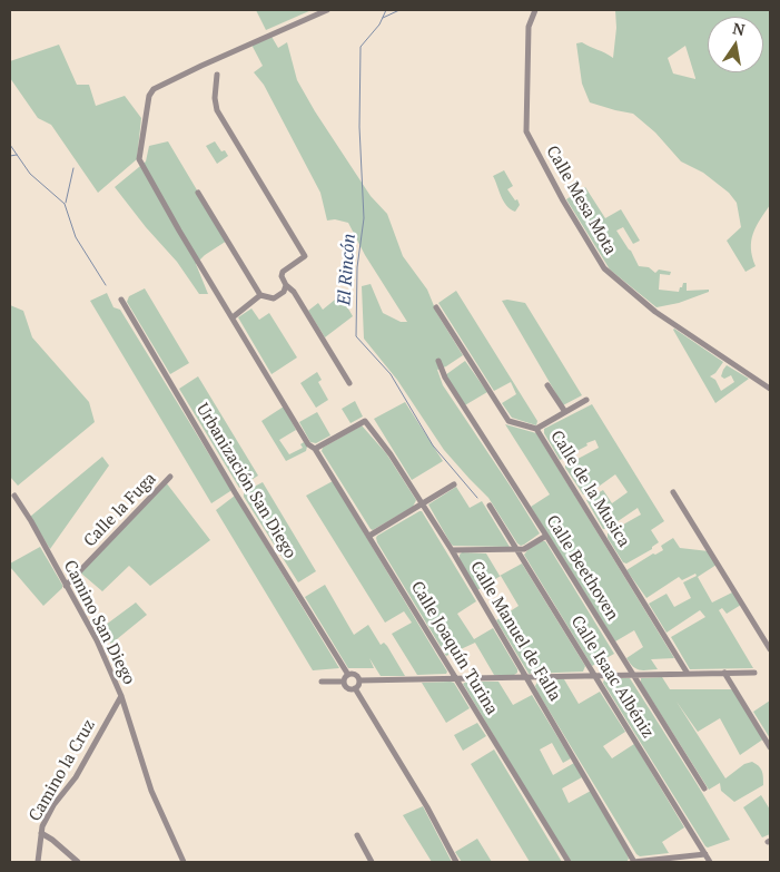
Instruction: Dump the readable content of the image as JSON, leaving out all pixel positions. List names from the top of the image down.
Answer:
{
  "streets": {
    "street": [
      "Calle Mesa Mota",
      "Urbanización San Diego",
      "Calle de la Musica",
      "Calle la Fuga",
      "Calle Beethoven",
      "Camino San Diego",
      "Calle Manuel de Falla",
      "Calle Joaquín Turina",
      "Calle Isaac Albéniz",
      "Camino la Cruz"
    ]
  },
  "crossings": [
    ["Calle la Fuga", "Camino San Diego"],
    ["Camino San Diego", "Camino la Cruz"],
    ["Calle Manuel de Falla", "Calle Joaquín Turina"]
  ],
  "water": ["El Rincón"],
  "north": "top"
}
